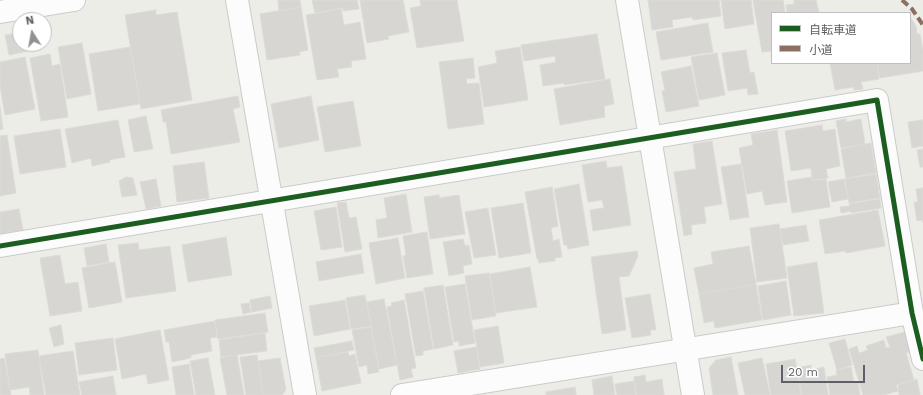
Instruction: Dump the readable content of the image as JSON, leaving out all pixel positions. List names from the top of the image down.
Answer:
{
  "legend": ["自転車道", "小道"],
  "scale_bar": "20 m",
  "north": "top"
}
